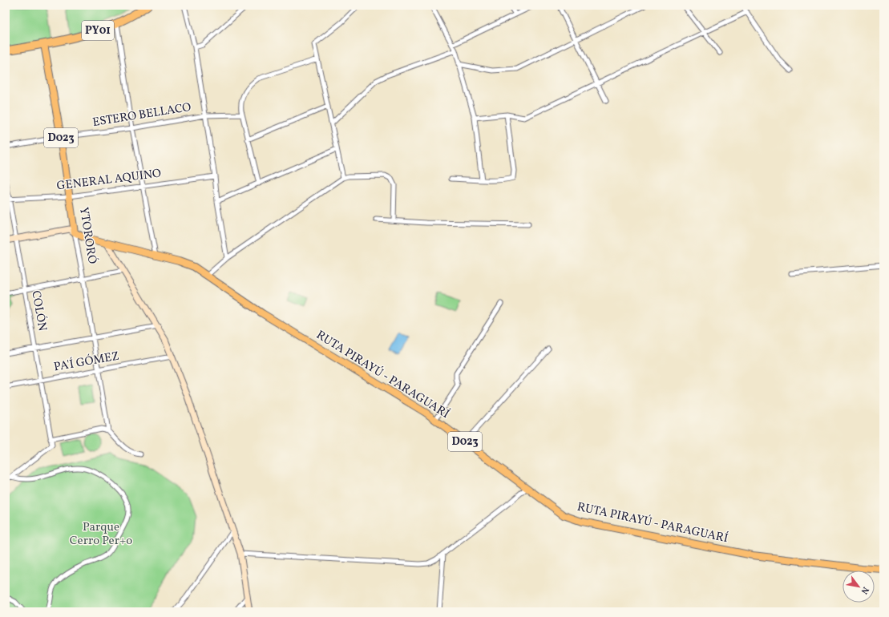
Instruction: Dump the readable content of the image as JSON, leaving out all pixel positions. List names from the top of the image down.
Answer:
{
  "streets": {
    "highway": ["PY01"],
    "main road": ["D023", "YTORORÓ", "RUTA PIRAYÚ - PARAGUARÍ"],
    "street": [
      "ESTERO BELLACO",
      "GENERAL AQUINO",
      "COLÓN",
      "PA'Í GÓMEZ"
    ]
  },
  "crossings": [
    ["PY01", "YTORORÓ"],
    ["ESTERO BELLACO", "YTORORÓ"],
    ["GENERAL AQUINO", "YTORORÓ"],
    ["GENERAL AQUINO", "COLÓN"],
    ["YTORORÓ", "PA'Í GÓMEZ"],
    ["YTORORÓ", "RUTA PIRAYÚ - PARAGUARÍ"],
    ["COLÓN", "PA'Í GÓMEZ"]
  ],
  "parks": ["Parque Cerro Per+o"],
  "north": "bottom right"
}
